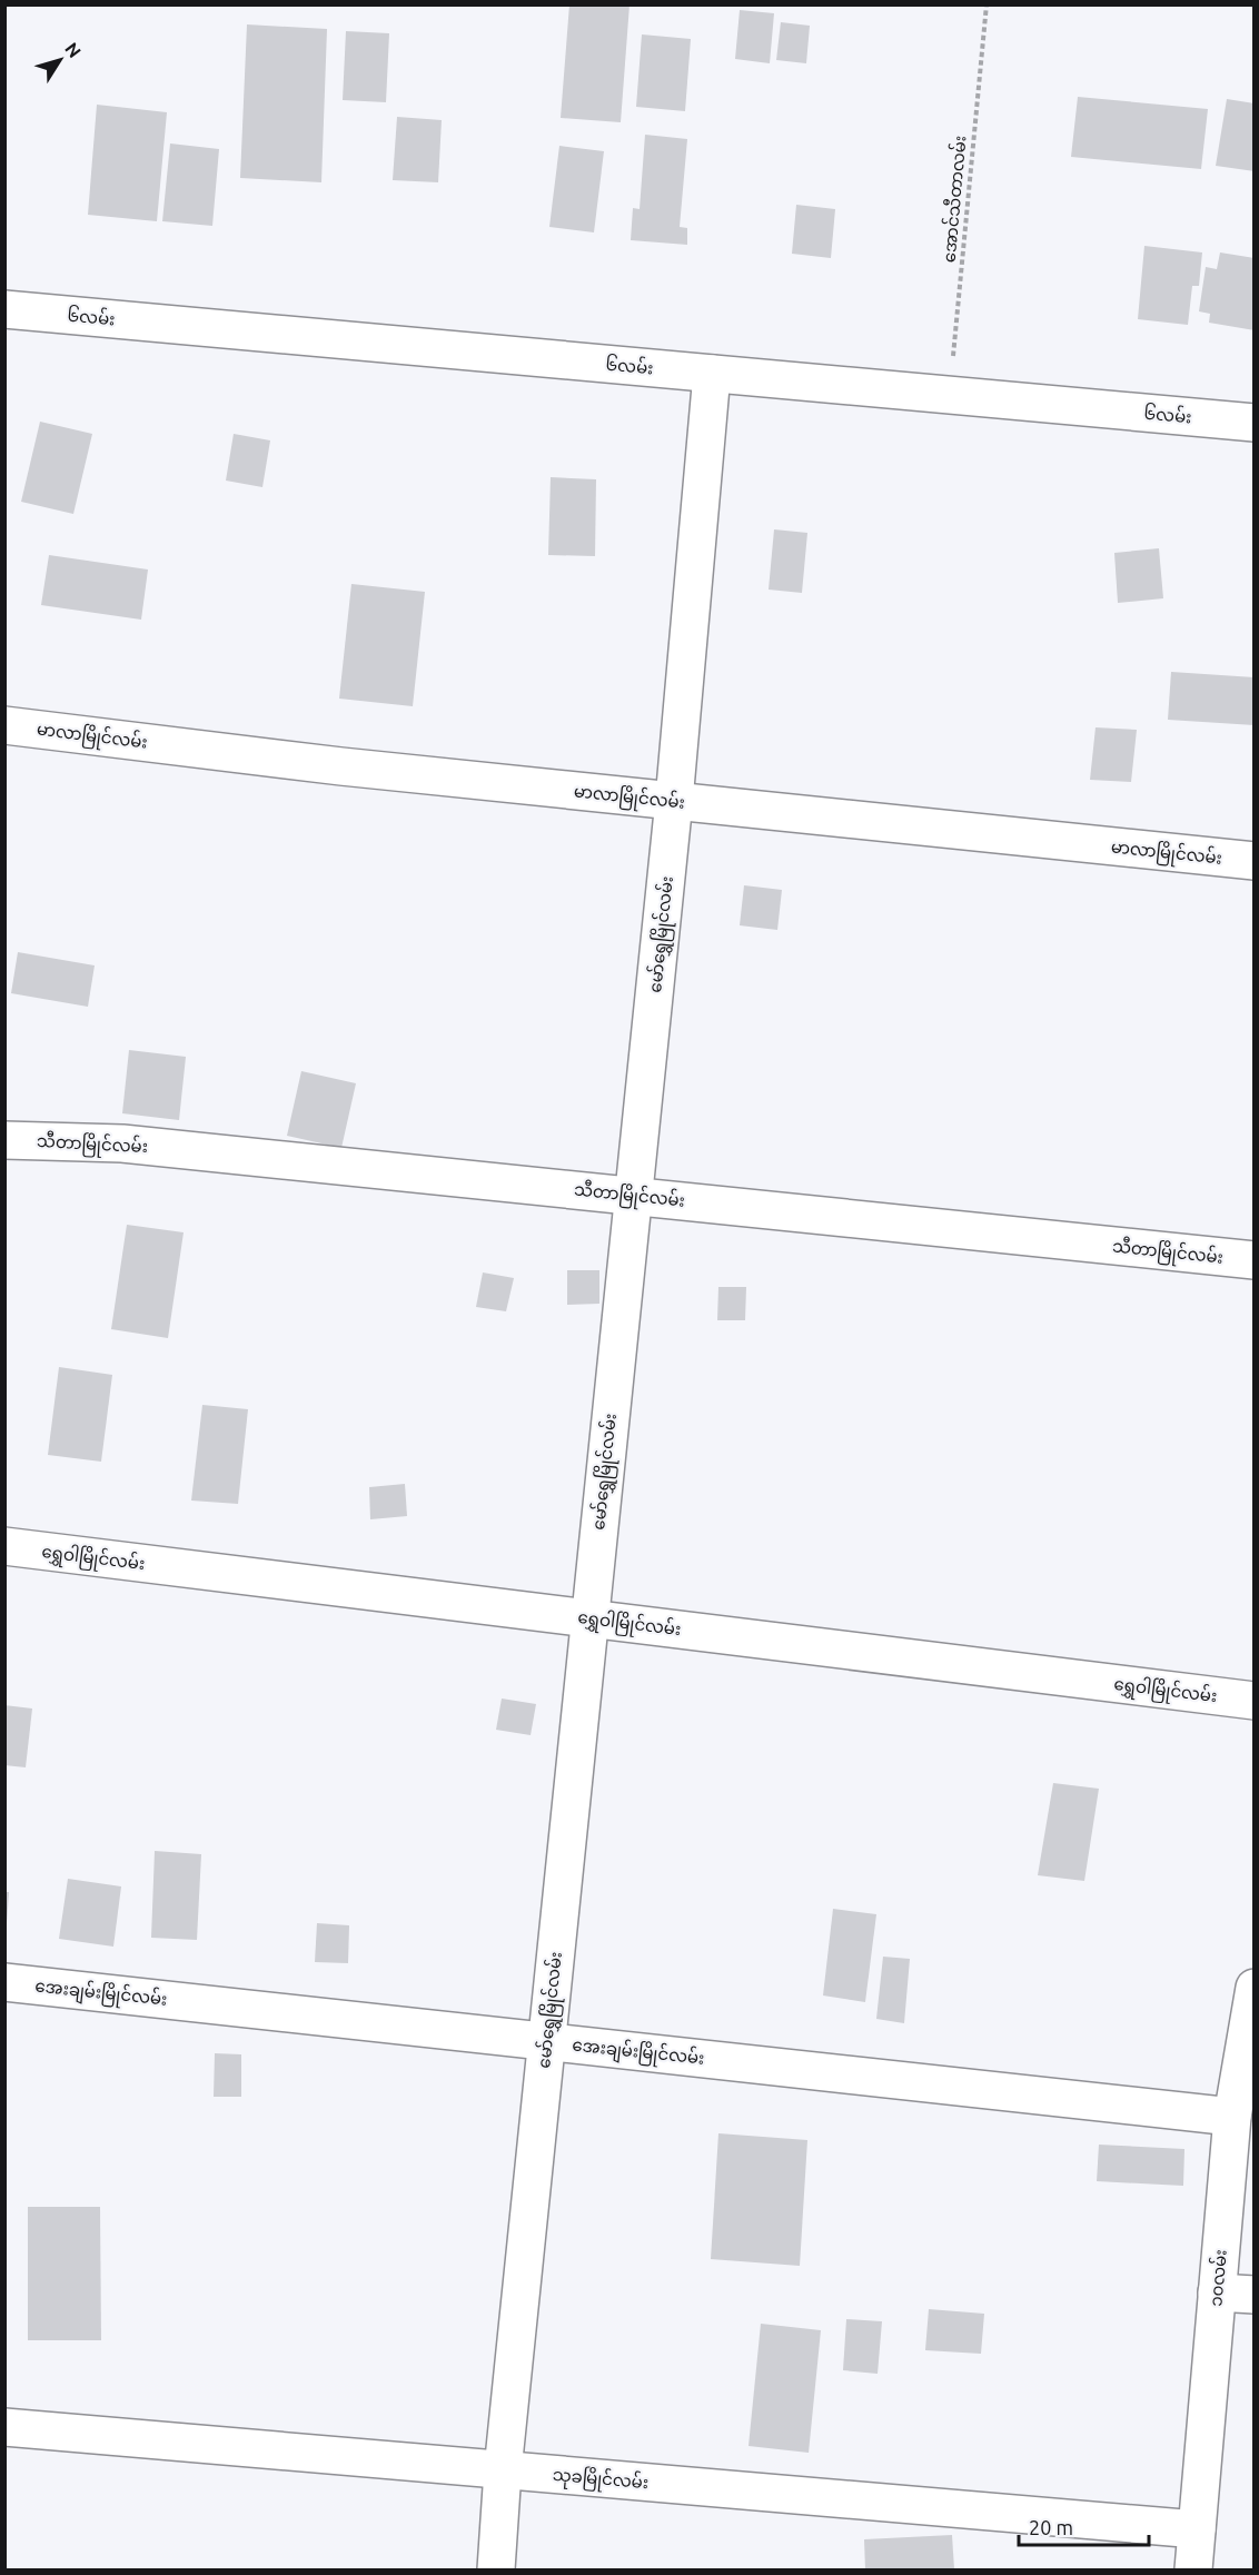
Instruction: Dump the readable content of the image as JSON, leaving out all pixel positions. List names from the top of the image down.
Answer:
{
  "streets": {
    "street": [
      "၆လမ်း",
      "မာလာမြိုင်လမ်း",
      "မော်ရွှေမြိုင်လမ်း",
      "သီတာမြိုင်လမ်း",
      "ရွှေဝါမြိုင်လမ်း",
      "အေးချမ်းမြိုင်လမ်း",
      "၁၀လမ်း",
      "သုခမြိုင်လမ်း"
    ],
    "path": ["အောင်သီတာလမ်း"]
  },
  "crossings": [
    ["အောင်သီတာလမ်း", "၆လမ်း"],
    ["၆လမ်း", "မော်ရွှေမြိုင်လမ်း"],
    ["မာလာမြိုင်လမ်း", "မော်ရွှေမြိုင်လမ်း"],
    ["မော်ရွှေမြိုင်လမ်း", "သီတာမြိုင်လမ်း"],
    ["မော်ရွှေမြိုင်လမ်း", "ရွှေဝါမြိုင်လမ်း"],
    ["မော်ရွှေမြိုင်လမ်း", "အေးချမ်းမြိုင်လမ်း"],
    ["မော်ရွှေမြိုင်လမ်း", "သုခမြိုင်လမ်း"],
    ["အေးချမ်းမြိုင်လမ်း", "၁၀လမ်း"],
    ["၁၀လမ်း", "သုခမြိုင်လမ်း"]
  ],
  "scale_bar": "20 m",
  "north": "top right"
}
